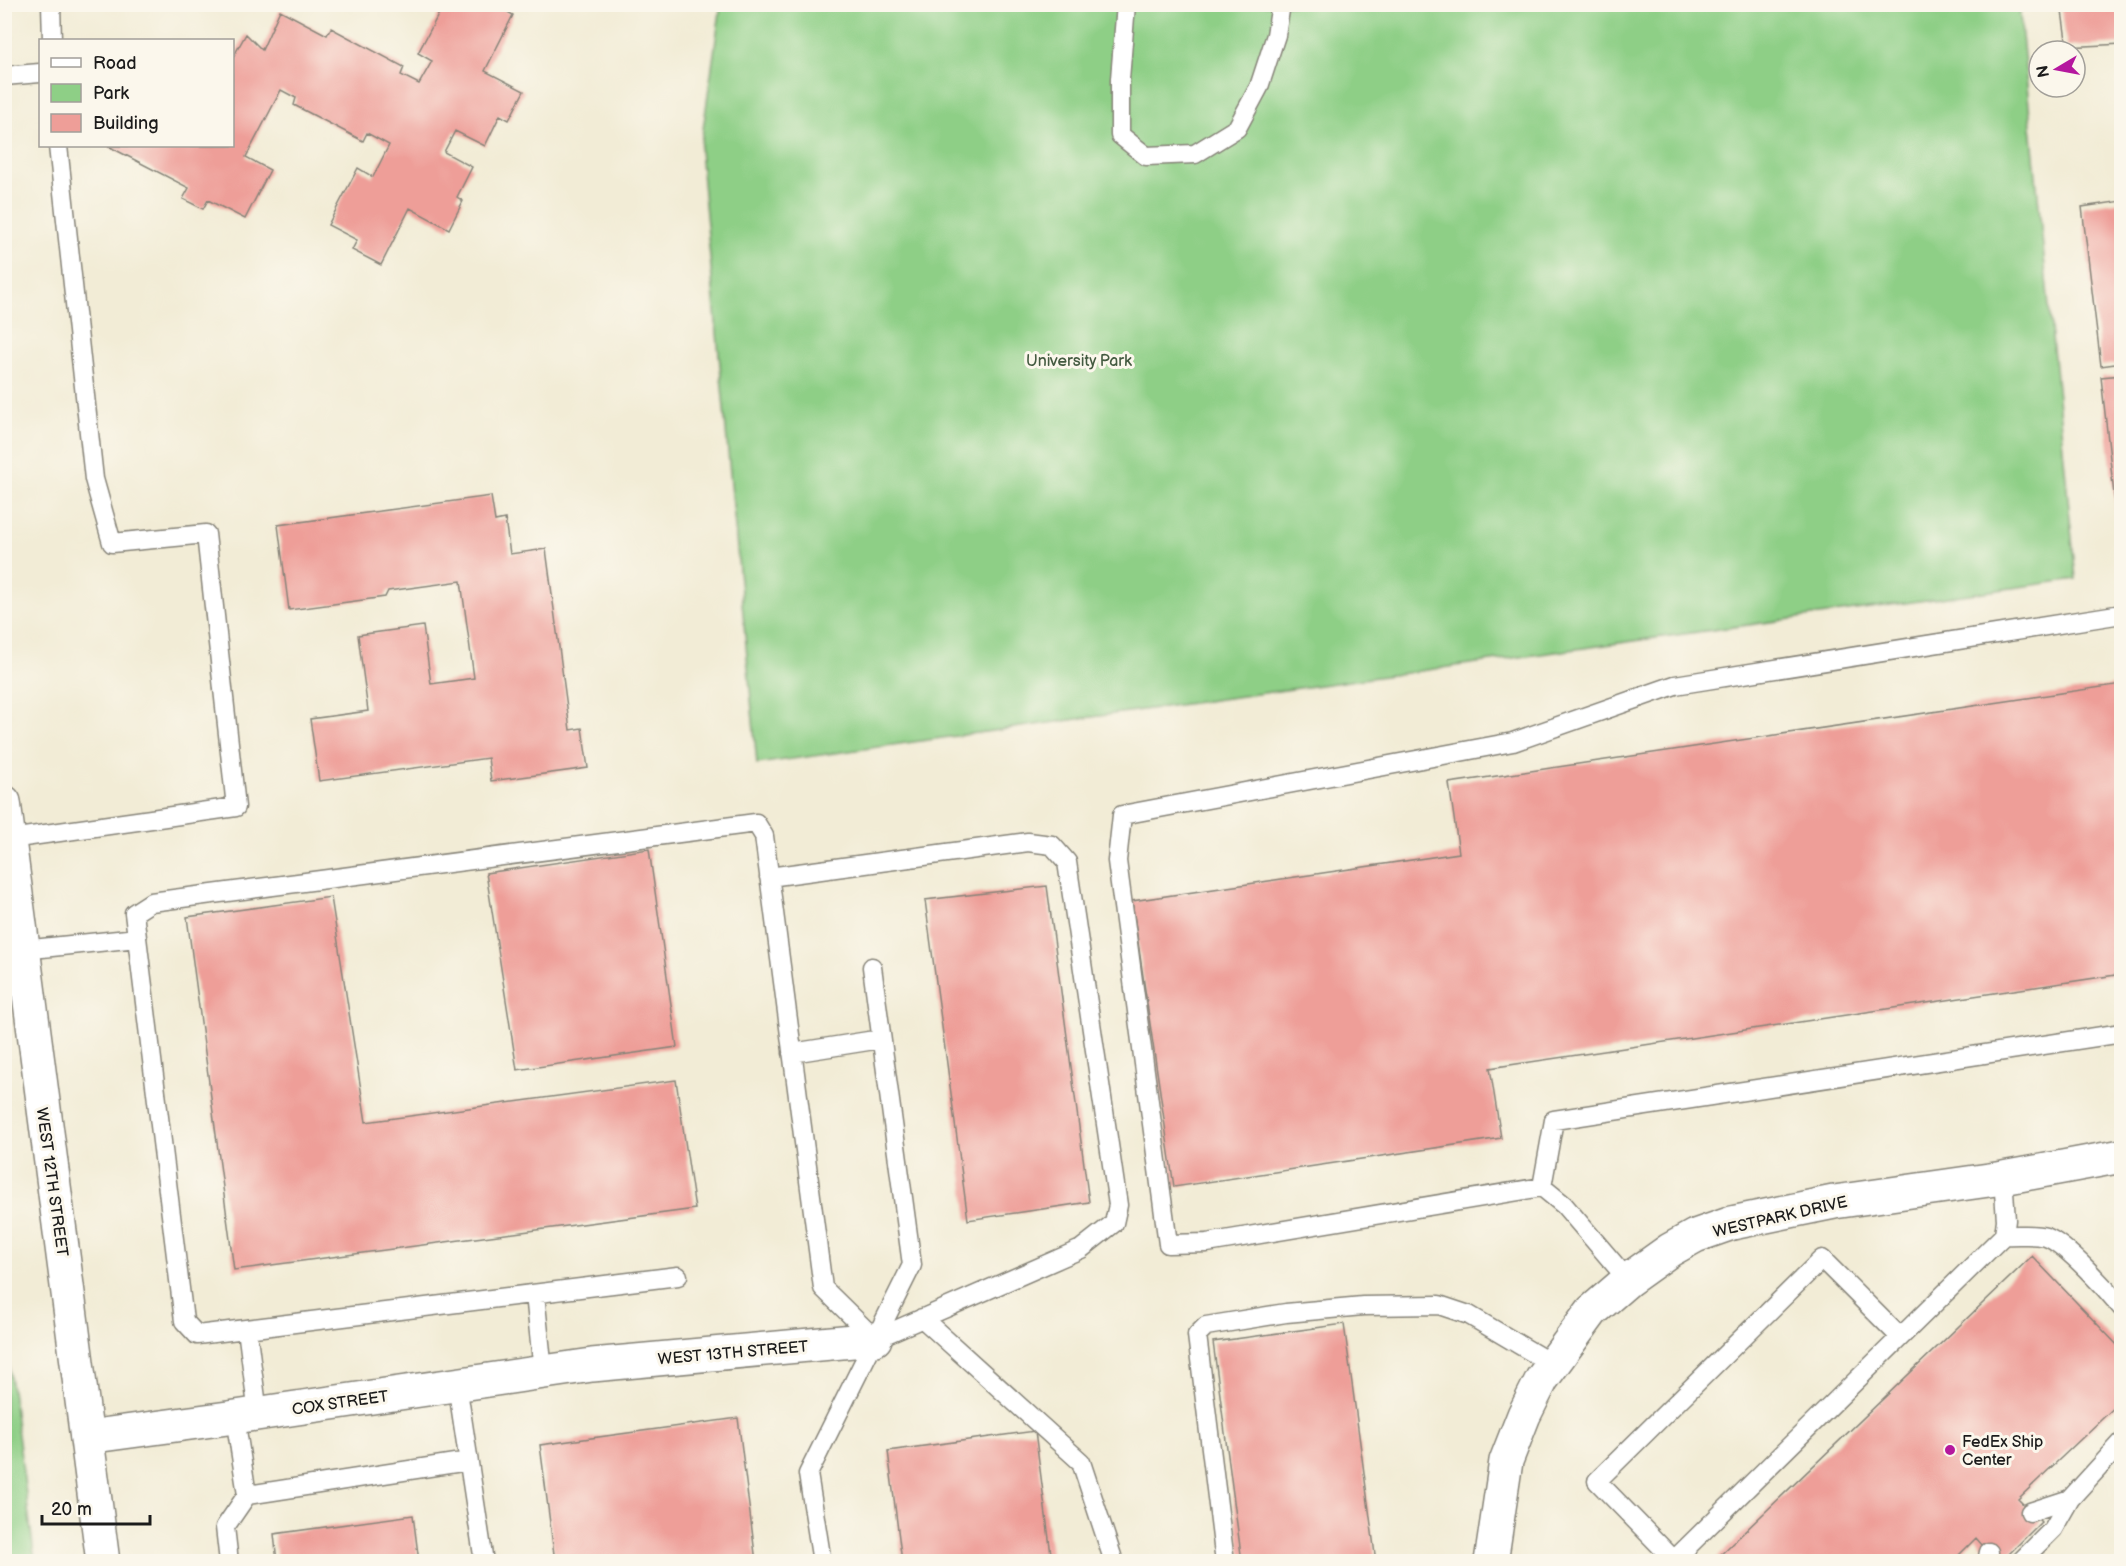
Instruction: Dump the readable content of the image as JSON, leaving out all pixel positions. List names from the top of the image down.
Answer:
{
  "streets": {
    "street": [
      "WEST 12TH STREET",
      "WESTPARK DRIVE",
      "WEST 13TH STREET",
      "COX STREET"
    ]
  },
  "crossings": [
    ["WEST 12TH STREET", "COX STREET"],
    ["WEST 13TH STREET", "COX STREET"]
  ],
  "parks": ["University Park"],
  "places": ["FedEx Ship Center"],
  "legend": ["Road", "Park", "Building"],
  "scale_bar": "20 m",
  "north": "left"
}
